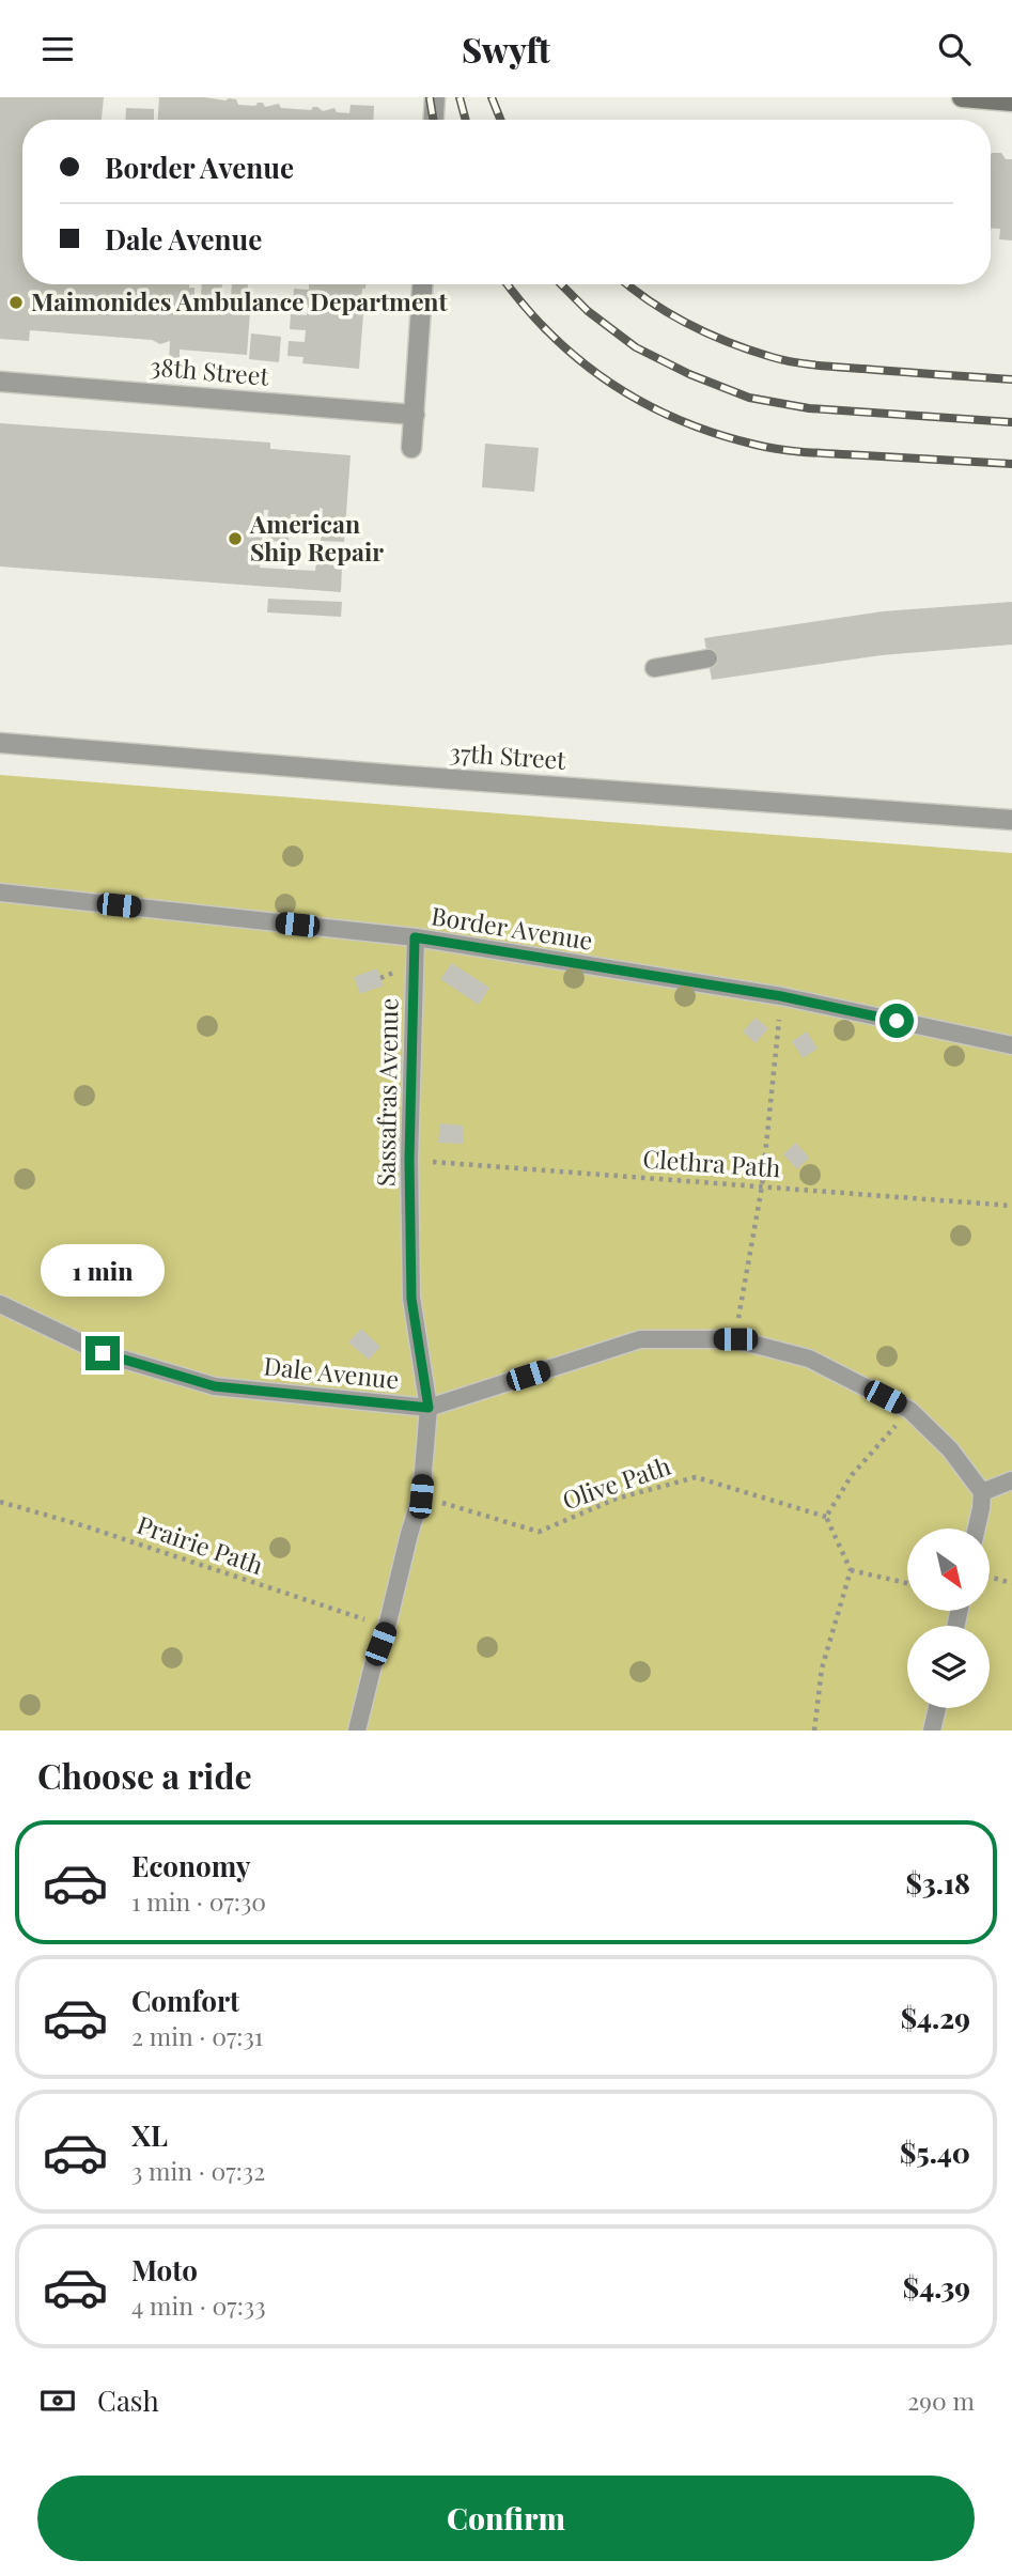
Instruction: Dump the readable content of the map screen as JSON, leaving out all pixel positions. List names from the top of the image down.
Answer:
{
  "streets": {
    "street": ["38th Street", "37th Street"],
    "lane": ["Border Avenue", "Sassafras Avenue", "Dale Avenue"],
    "path": ["Clethra Path", "Olive Path", "Prairie Path"]
  },
  "crossings": [
    ["Border Avenue", "Sassafras Avenue"],
    ["Sassafras Avenue", "Clethra Path"],
    ["Sassafras Avenue", "Dale Avenue"],
    ["Sassafras Avenue", "Olive Path"],
    ["Sassafras Avenue", "Prairie Path"]
  ],
  "places": ["Maimonides Ambulance Department", "American Ship Repair"],
  "north": "bottom right",
  "page": {
    "header": "Swyft",
    "banner": ["Border Avenue", "Dale Avenue"],
    "bubble": "1 min",
    "heading": "Choose a ride",
    "list": [
      {
        "name": "Economy",
        "note": "1 min · 07:30",
        "value": "$3.18"
      },
      {
        "name": "Comfort",
        "note": "2 min · 07:31",
        "value": "$4.29"
      },
      {
        "name": "XL",
        "note": "3 min · 07:32",
        "value": "$5.40"
      },
      {
        "name": "Moto",
        "note": "4 min · 07:33",
        "value": "$4.39"
      }
    ],
    "pay": ["Cash", "290 m"],
    "buttons": "Confirm"
  }
}
